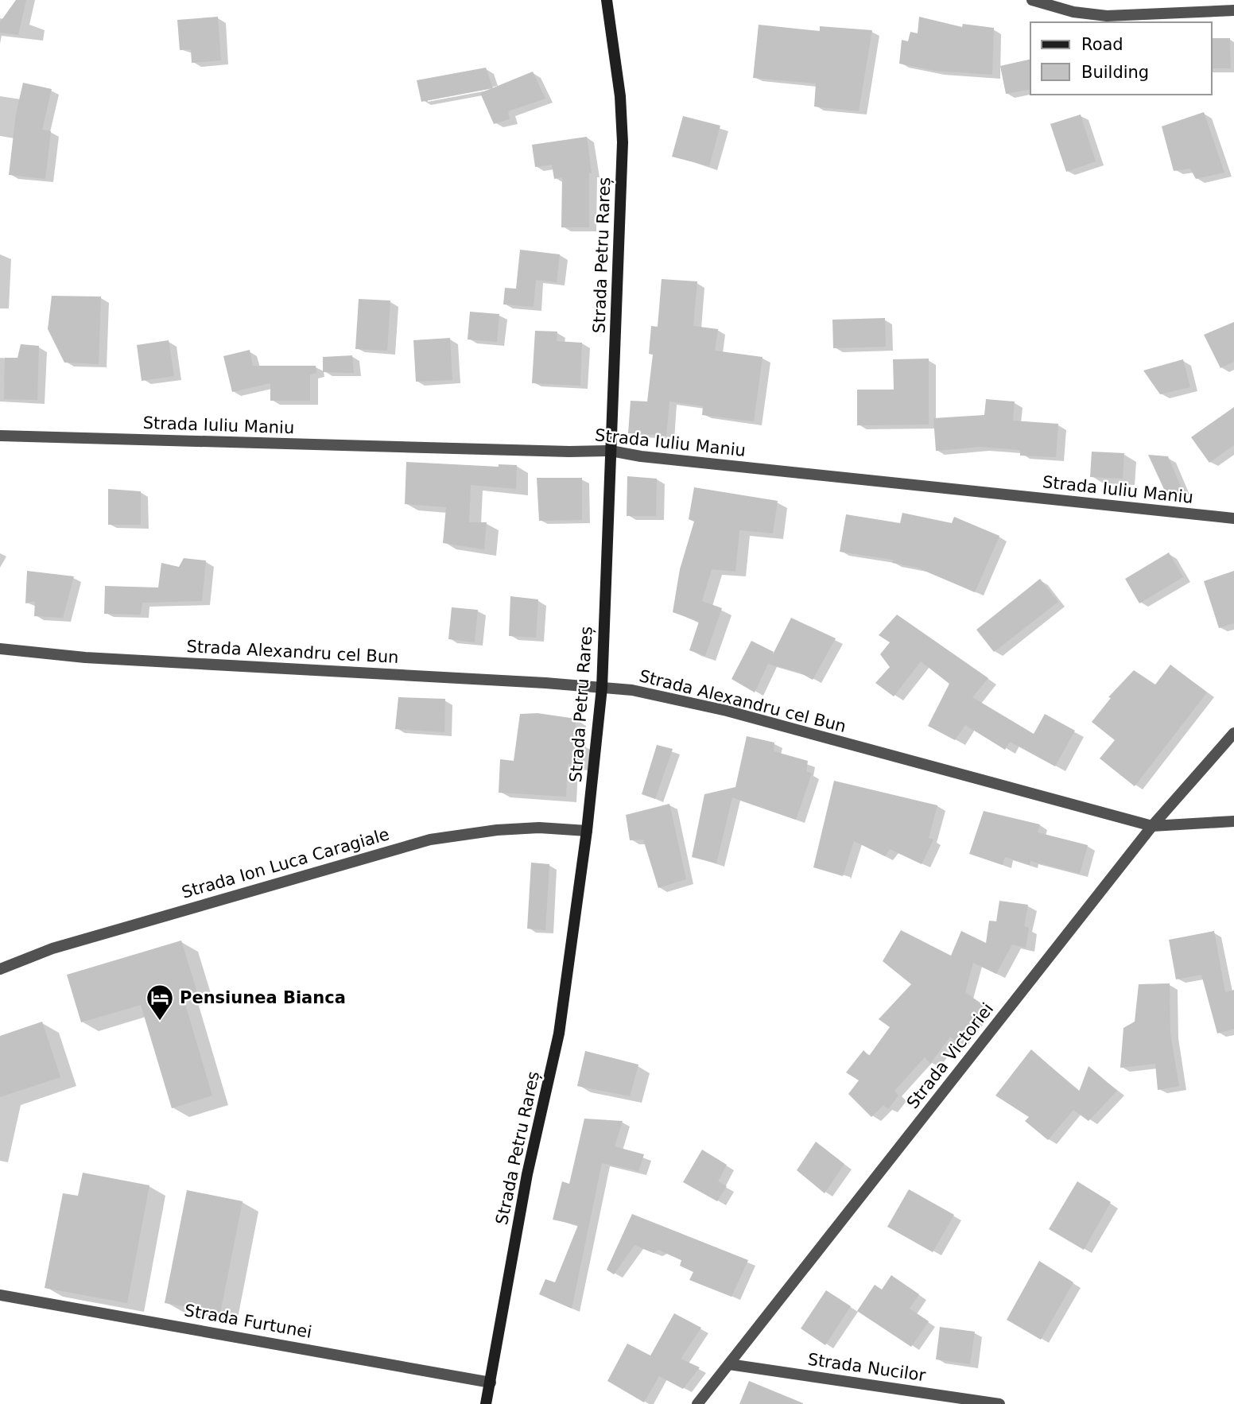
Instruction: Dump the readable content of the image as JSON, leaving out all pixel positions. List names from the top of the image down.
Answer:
{
  "streets": {
    "main road": ["Strada Petru Rareș"],
    "street": [
      "Strada Iuliu Maniu",
      "Strada Alexandru cel Bun",
      "Strada Ion Luca Caragiale",
      "Strada Victoriei",
      "Strada Furtunei",
      "Strada Nucilor"
    ]
  },
  "crossings": [
    ["Strada Petru Rareș", "Strada Iuliu Maniu"],
    ["Strada Petru Rareș", "Strada Alexandru cel Bun"],
    ["Strada Petru Rareș", "Strada Ion Luca Caragiale"],
    ["Strada Petru Rareș", "Strada Furtunei"],
    ["Strada Alexandru cel Bun", "Strada Victoriei"],
    ["Strada Victoriei", "Strada Nucilor"]
  ],
  "places": {
    "hotel": ["Pensiunea Bianca"]
  },
  "legend": ["Road", "Building"]
}
